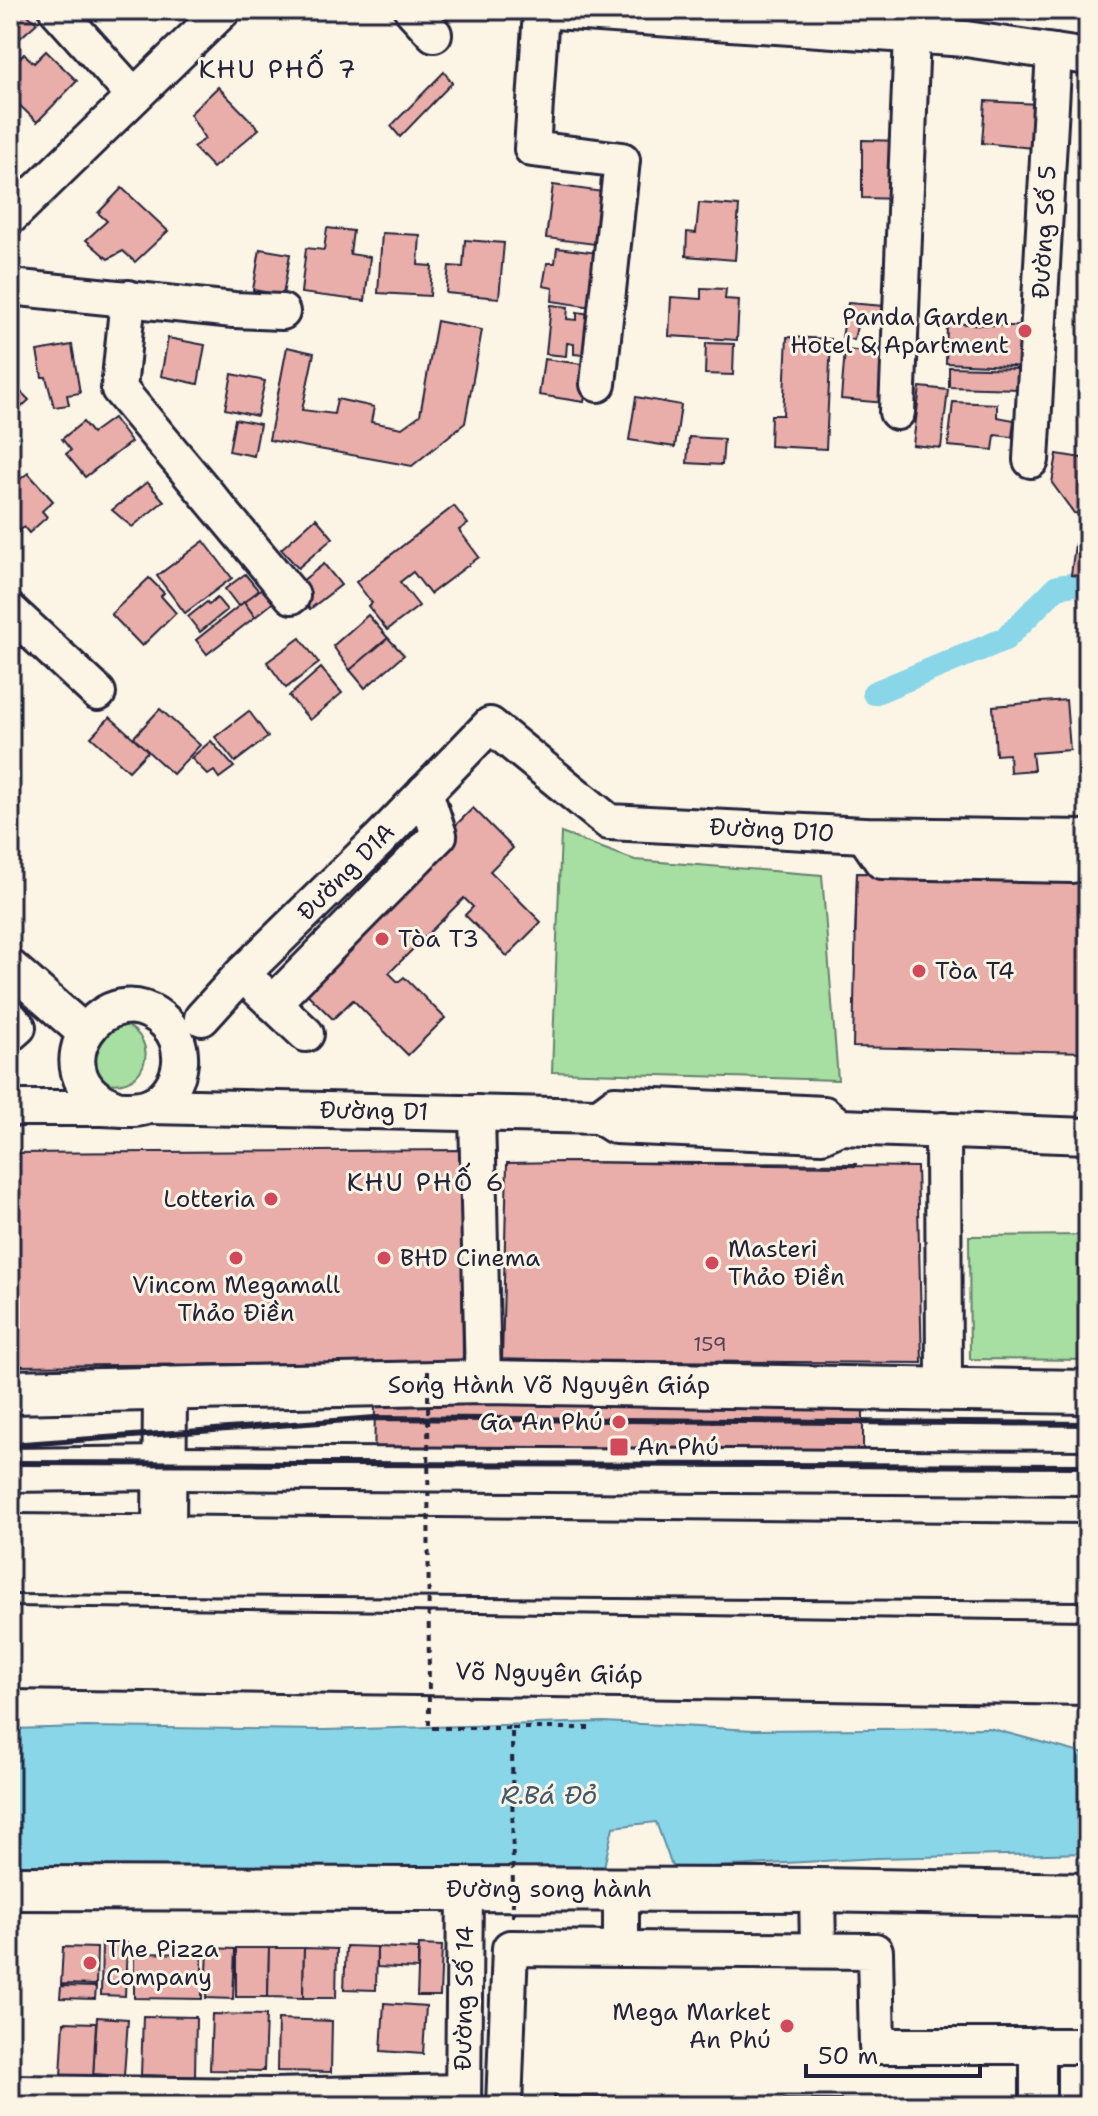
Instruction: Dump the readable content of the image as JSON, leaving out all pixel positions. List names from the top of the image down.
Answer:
{
  "streets": {
    "highway": ["Võ Nguyên Giáp"],
    "main road": ["Song Hành Võ Nguyên Giáp", "Đường song hành"],
    "street": [
      "Đường Số 5",
      "Đường D10",
      "Đường D1A",
      "Đường D1",
      "Đường Số 14"
    ]
  },
  "crossings": [
    ["Đường D10", "Đường D1A"],
    ["Đường D1A", "Đường D1"],
    ["Đường song hành", "Đường Số 14"]
  ],
  "districts": ["KHU PHỐ 7", "KHU PHỐ 6"],
  "water": ["R.Bá Đỏ"],
  "places": {
    "other": [
      "Panda Garden Hotel & Apartment",
      "Tòa T3",
      "Tòa T4",
      "Lotteria",
      "Vincom Megamall Thảo Điền",
      "BHD Cinema",
      "Masteri Thảo Điền",
      "Ga An Phú",
      "The Pizza Company",
      "Mega Market An Phú"
    ],
    "transit": ["An Phú"]
  },
  "house_numbers": ["159"],
  "scale_bar": "50 m"
}
